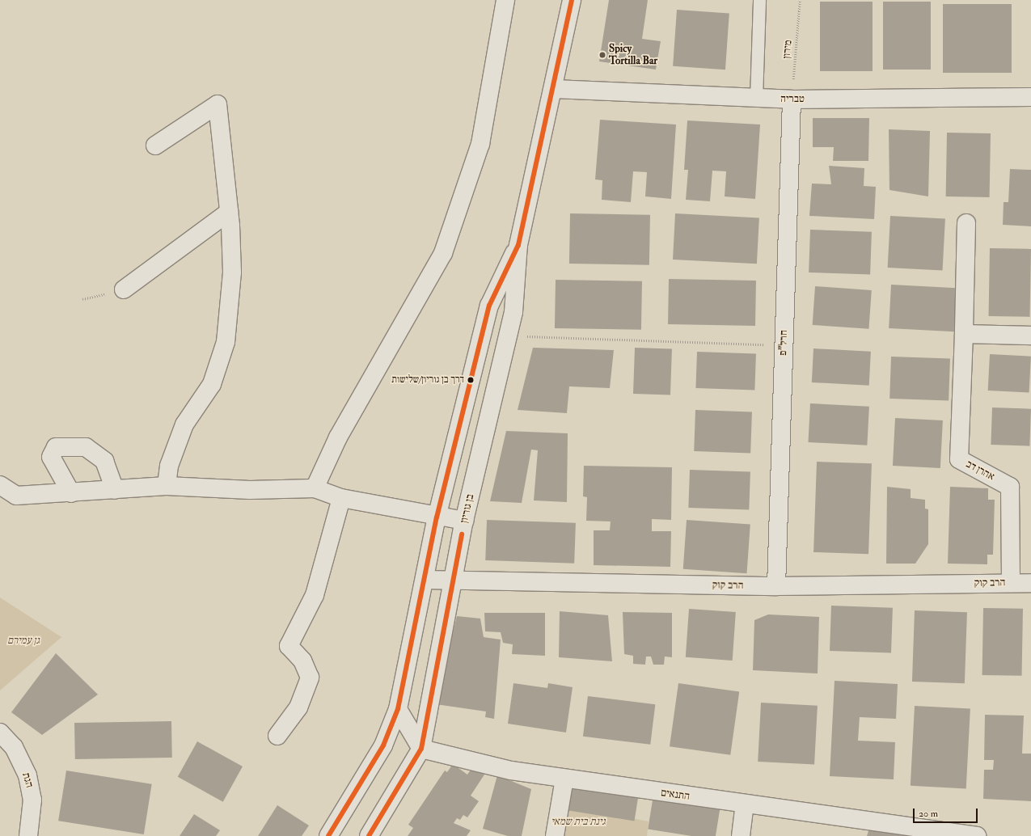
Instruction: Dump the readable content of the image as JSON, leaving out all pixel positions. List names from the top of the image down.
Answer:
{
  "streets": {
    "street": [
      "טבריה",
      "חרל\"פ",
      "אהרן דב",
      "בן גוריון",
      "הרב קוק",
      "הגת",
      "התנאים"
    ],
    "path": ["מירון"]
  },
  "crossings": [
    ["מירון", "טבריה"],
    ["מירון", "חרל\"פ"],
    ["טבריה", "חרל\"פ"],
    ["טבריה", "בן גוריון"],
    ["חרל\"פ", "הרב קוק"],
    ["אהרן דב", "הרב קוק"],
    ["בן גוריון", "הרב קוק"],
    ["בן גוריון", "התנאים"]
  ],
  "parks": ["גן עמירם", "גינת בית שמאי"],
  "places": ["Spicy Tortilla Bar", "דרך בן גוריון/שלישות"],
  "scale_bar": "20 m"
}
